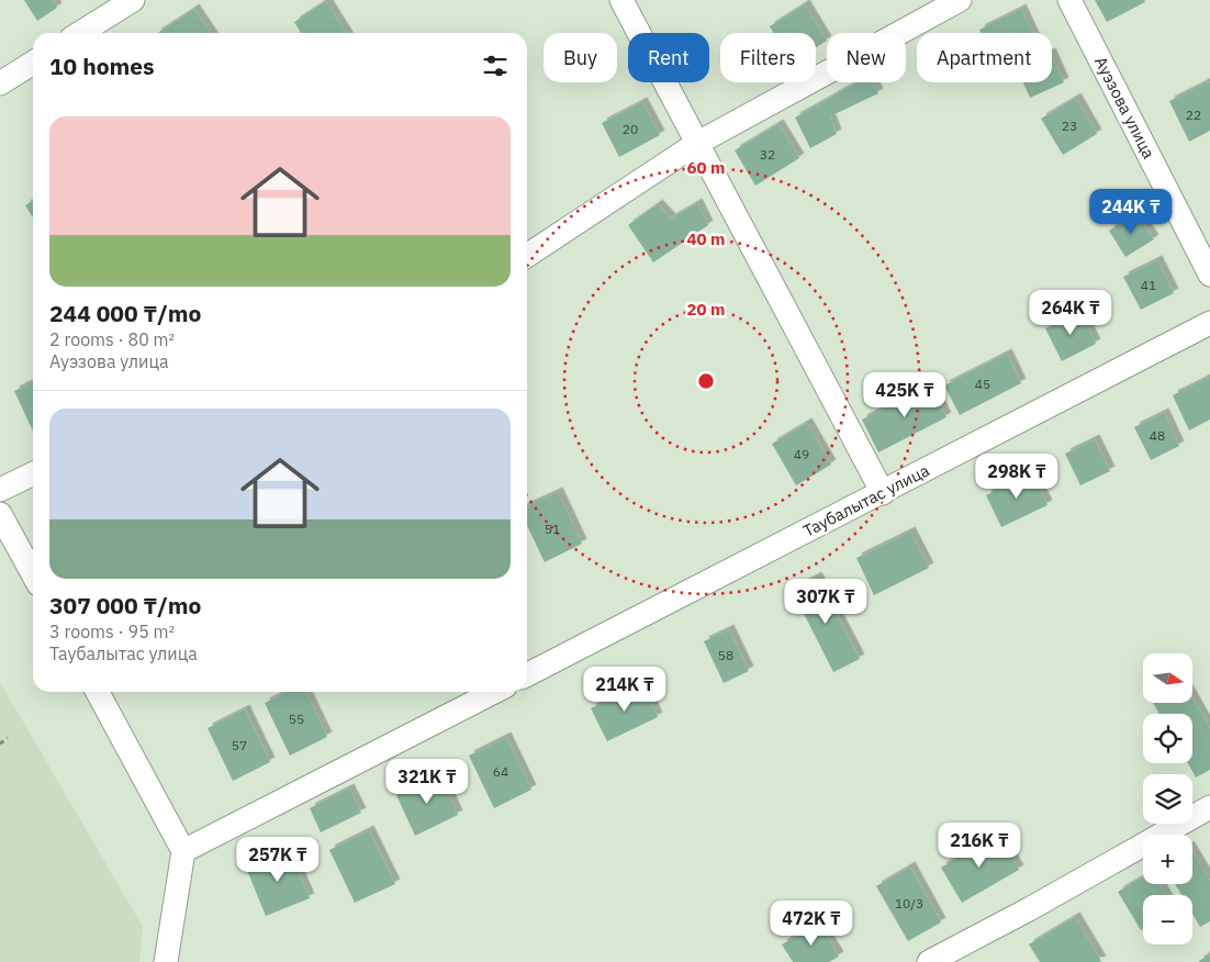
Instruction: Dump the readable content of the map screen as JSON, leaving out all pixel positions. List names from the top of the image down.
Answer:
{
  "streets": {
    "street": ["Ауэзова улица", "Таубалытас улица"]
  },
  "house_numbers": [
    "22",
    "23",
    "20",
    "32",
    "41",
    "45",
    "48",
    "49",
    "51",
    "58",
    "55",
    "57",
    "64",
    "10/3"
  ],
  "north": "right",
  "page": {
    "chip": [
      "Buy",
      "Rent",
      "Filters",
      "New",
      "Apartment"
    ],
    "heading": "10 homes",
    "list": [
      {
        "name": "244 000 ₸/mo",
        "note": "2 rooms · 80 m² · Ауэзова улица"
      },
      {
        "name": "307 000 ₸/mo",
        "note": "3 rooms · 95 m² · Таубалытас улица"
      }
    ],
    "price": [
      "244K ₸",
      "264K ₸",
      "425K ₸",
      "298K ₸",
      "307K ₸",
      "214K ₸",
      "321K ₸",
      "216K ₸",
      "257K ₸",
      "472K ₸"
    ],
    "map_buttons": ["+", "−"]
  },
  "rings": ["60 m", "40 m", "20 m"]
}
